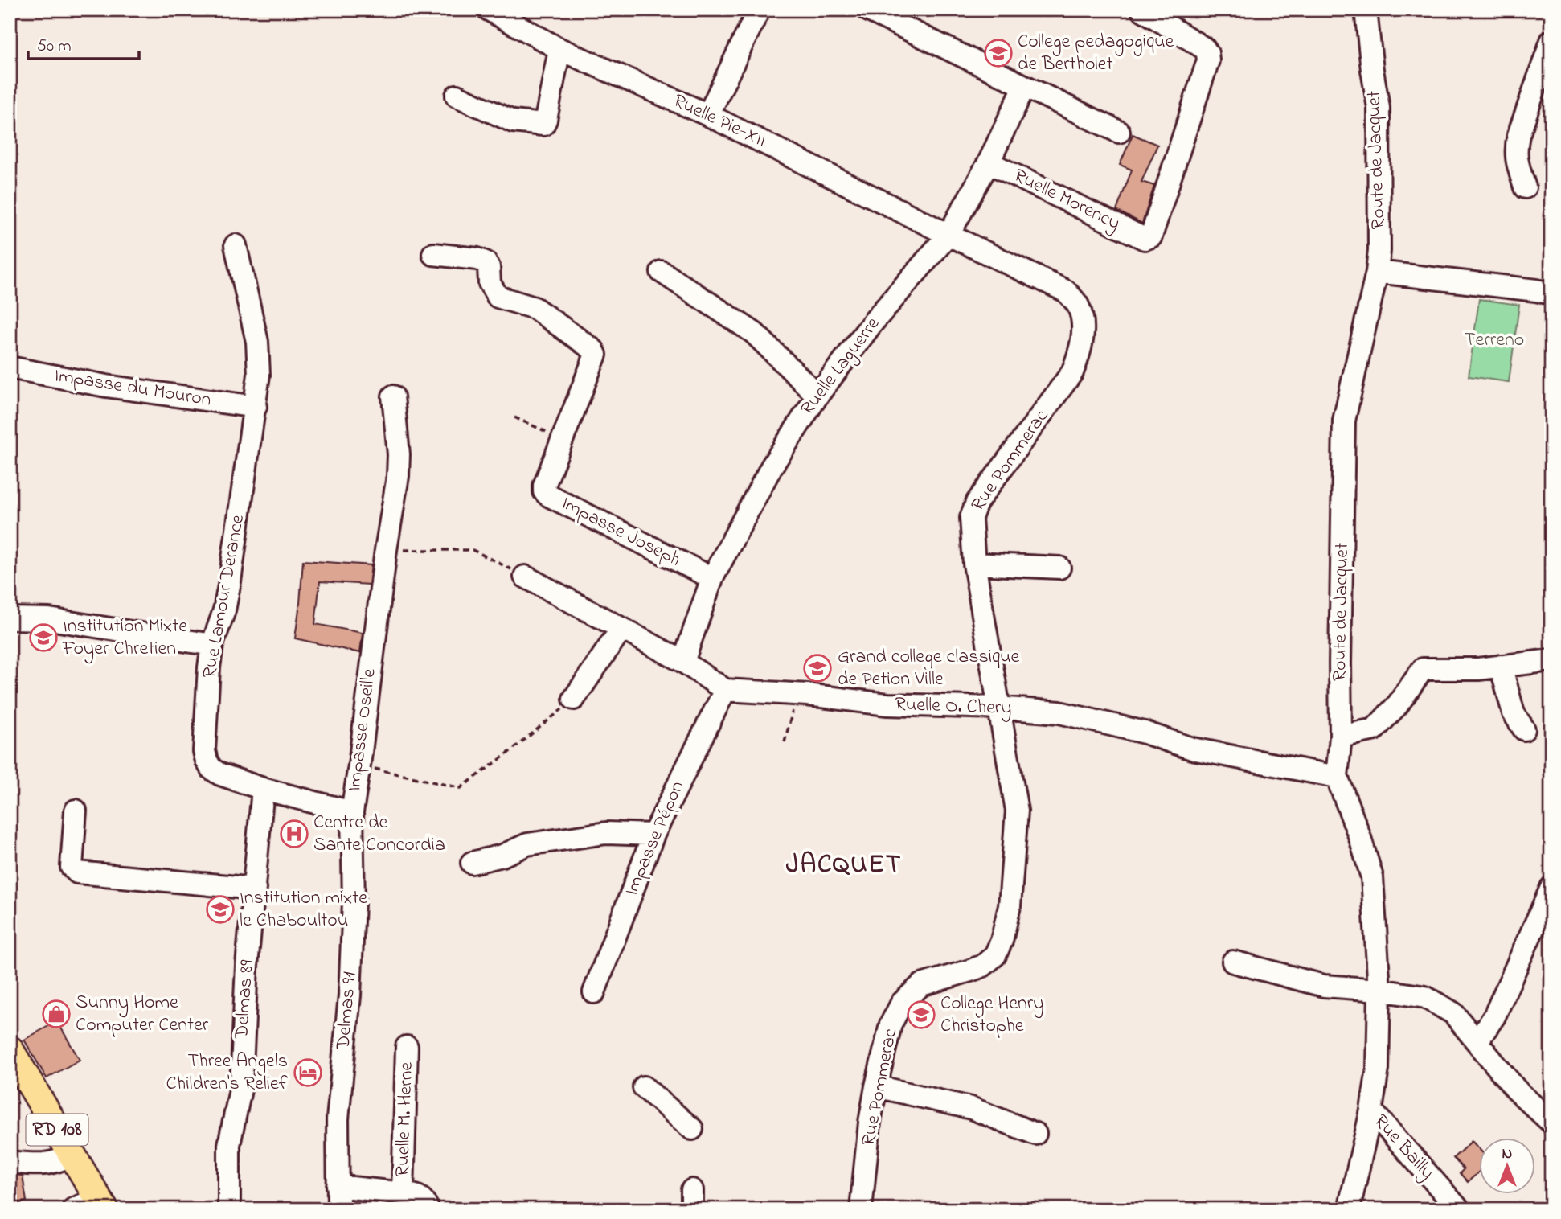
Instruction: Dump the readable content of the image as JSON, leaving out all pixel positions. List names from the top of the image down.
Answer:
{
  "streets": {
    "main road": ["RD 108"],
    "street": [
      "Ruelle Pie-XII",
      "Route de Jacquet",
      "Ruelle Morency",
      "Ruelle Laguerre",
      "Impasse du Mouron",
      "Rue Pommerac",
      "Impasse Joseph",
      "Rue Lamour Derance",
      "Ruelle O. Chery",
      "Impasse Oseille",
      "Impasse Pépon",
      "Delmas 89",
      "Delmas 91",
      "Ruelle M. Herne",
      "Rue Bailly"
    ]
  },
  "crossings": [
    ["Ruelle Pie-XII", "Ruelle Laguerre"],
    ["Ruelle Pie-XII", "Rue Pommerac"],
    ["Route de Jacquet", "Ruelle O. Chery"],
    ["Route de Jacquet", "Rue Bailly"],
    ["Ruelle Morency", "Ruelle Laguerre"],
    ["Ruelle Laguerre", "Rue Pommerac"],
    ["Ruelle Laguerre", "Impasse Joseph"],
    ["Impasse du Mouron", "Rue Lamour Derance"],
    ["Rue Pommerac", "Ruelle O. Chery"],
    ["Rue Lamour Derance", "Impasse Oseille"],
    ["Rue Lamour Derance", "Delmas 89"],
    ["Rue Lamour Derance", "Delmas 91"],
    ["Ruelle O. Chery", "Impasse Pépon"],
    ["Impasse Oseille", "Delmas 91"]
  ],
  "districts": ["JACQUET"],
  "parks": ["Terreno"],
  "places": {
    "school or university": [
      "College pedagogique de Bertholet",
      "Institution Mixte Foyer Chretien",
      "Grand college classique de Petion Ville",
      "Institution mixte le Chaboultou",
      "College Henry Christophe"
    ],
    "hospital": ["Centre de Sante Concordia"],
    "shop": ["Sunny Home Computer Center"],
    "hotel": ["Three Angels Children's Relief"]
  },
  "scale_bar": "50 m",
  "north": "top"
}
